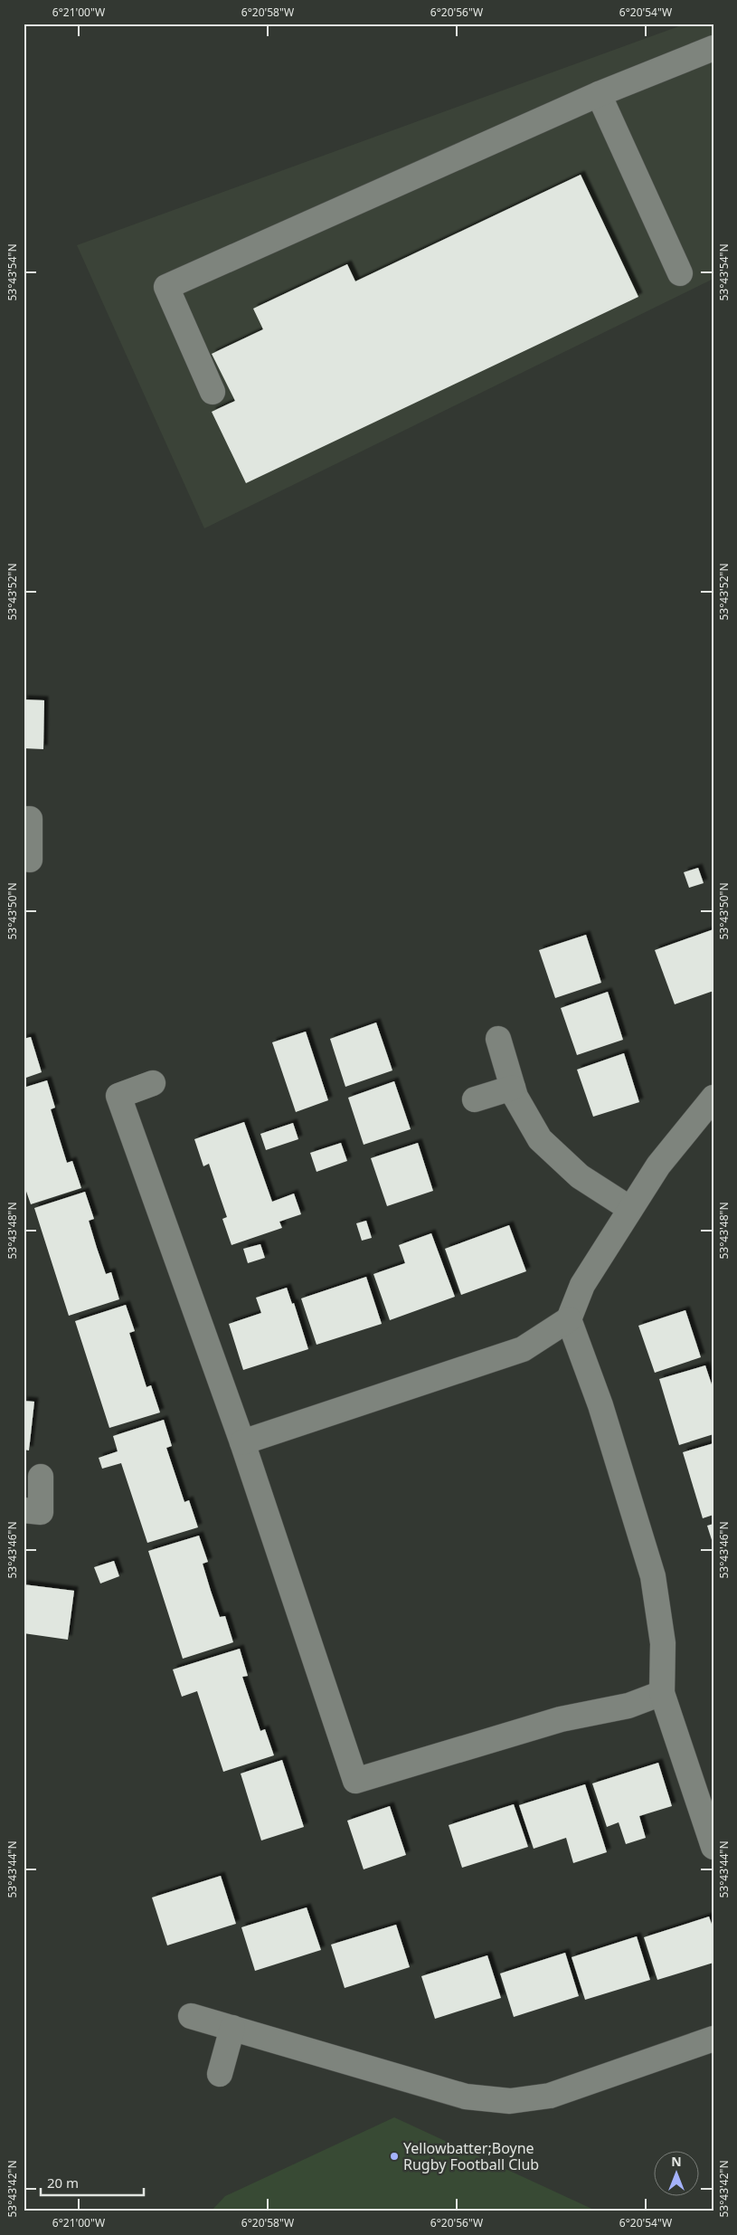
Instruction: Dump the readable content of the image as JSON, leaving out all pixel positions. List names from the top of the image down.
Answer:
{
  "places": ["Yellowbatter;Boyne Rugby Football Club"],
  "scale_bar": "20 m",
  "north": "top",
  "coordinates": [
    "6°21'00\"W",
    "6°20'58\"W",
    "6°20'56\"W",
    "6°20'54\"W",
    "53°43'54\"N",
    "53°43'52\"N",
    "53°43'50\"N",
    "53°43'48\"N",
    "53°43'46\"N",
    "53°43'44\"N",
    "53°43'42\"N"
  ]
}
